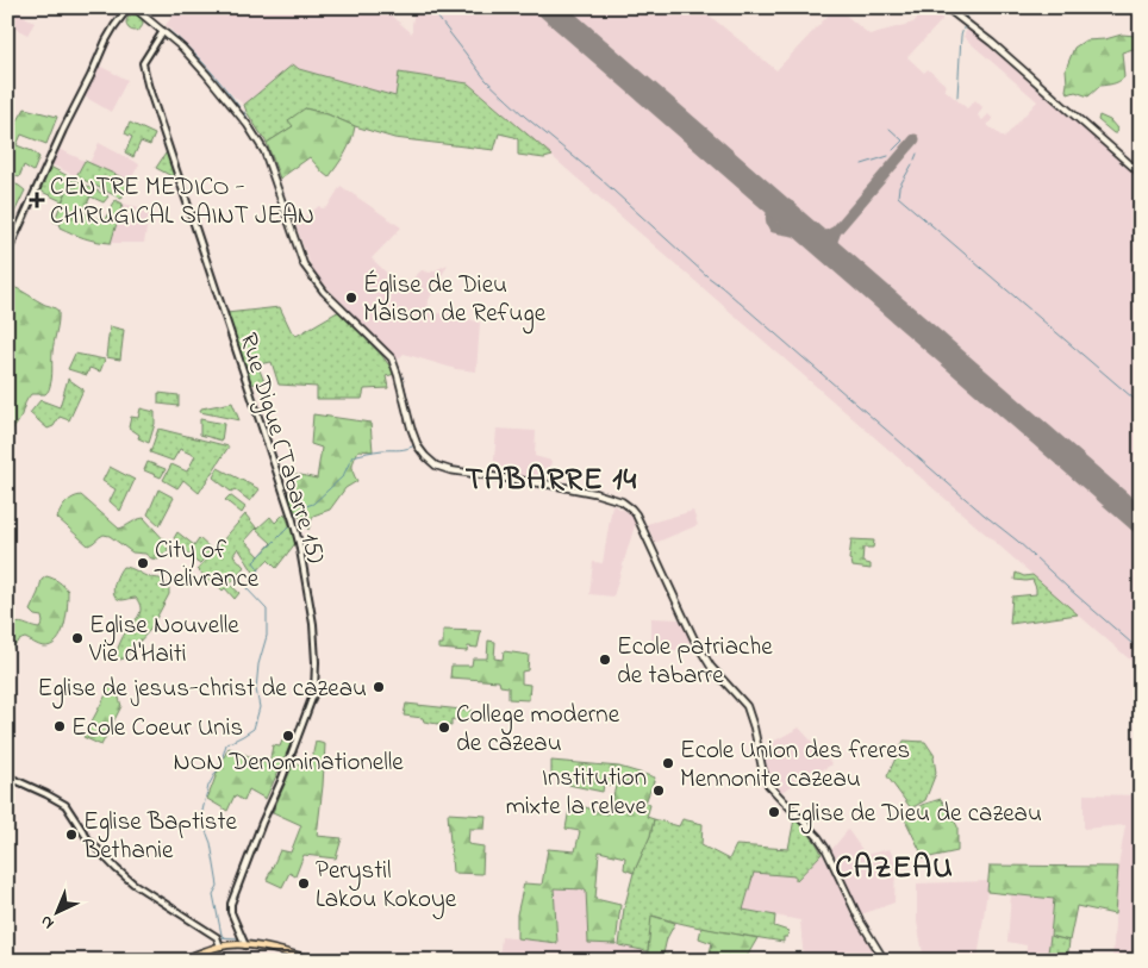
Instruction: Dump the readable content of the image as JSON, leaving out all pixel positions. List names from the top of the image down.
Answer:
{
  "streets": {
    "street": ["Rue Digue (Tabarre 15)"]
  },
  "districts": ["TABARRE 14", "CAZEAU"],
  "places": {
    "health": ["CENTRE MEDICO - CHIRUGICAL SAINT JEAN"],
    "other": [
      "Église de Dieu Maison de Refuge",
      "City of Delivrance",
      "Eglise Nouvelle Vie d'Haiti",
      "Ecole patriache de tabarre",
      "Eglise de jesus-christ de cazeau",
      "Ecole Coeur Unis",
      "College moderne de cazeau",
      "NON Denominationelle",
      "Ecole Union des freres Mennonite cazeau",
      "Institution mixte la releve",
      "Eglise de Dieu de cazeau",
      "Eglise Baptiste Bethanie",
      "Perystil Lakou Kokoye"
    ]
  },
  "north": "bottom left"
}
